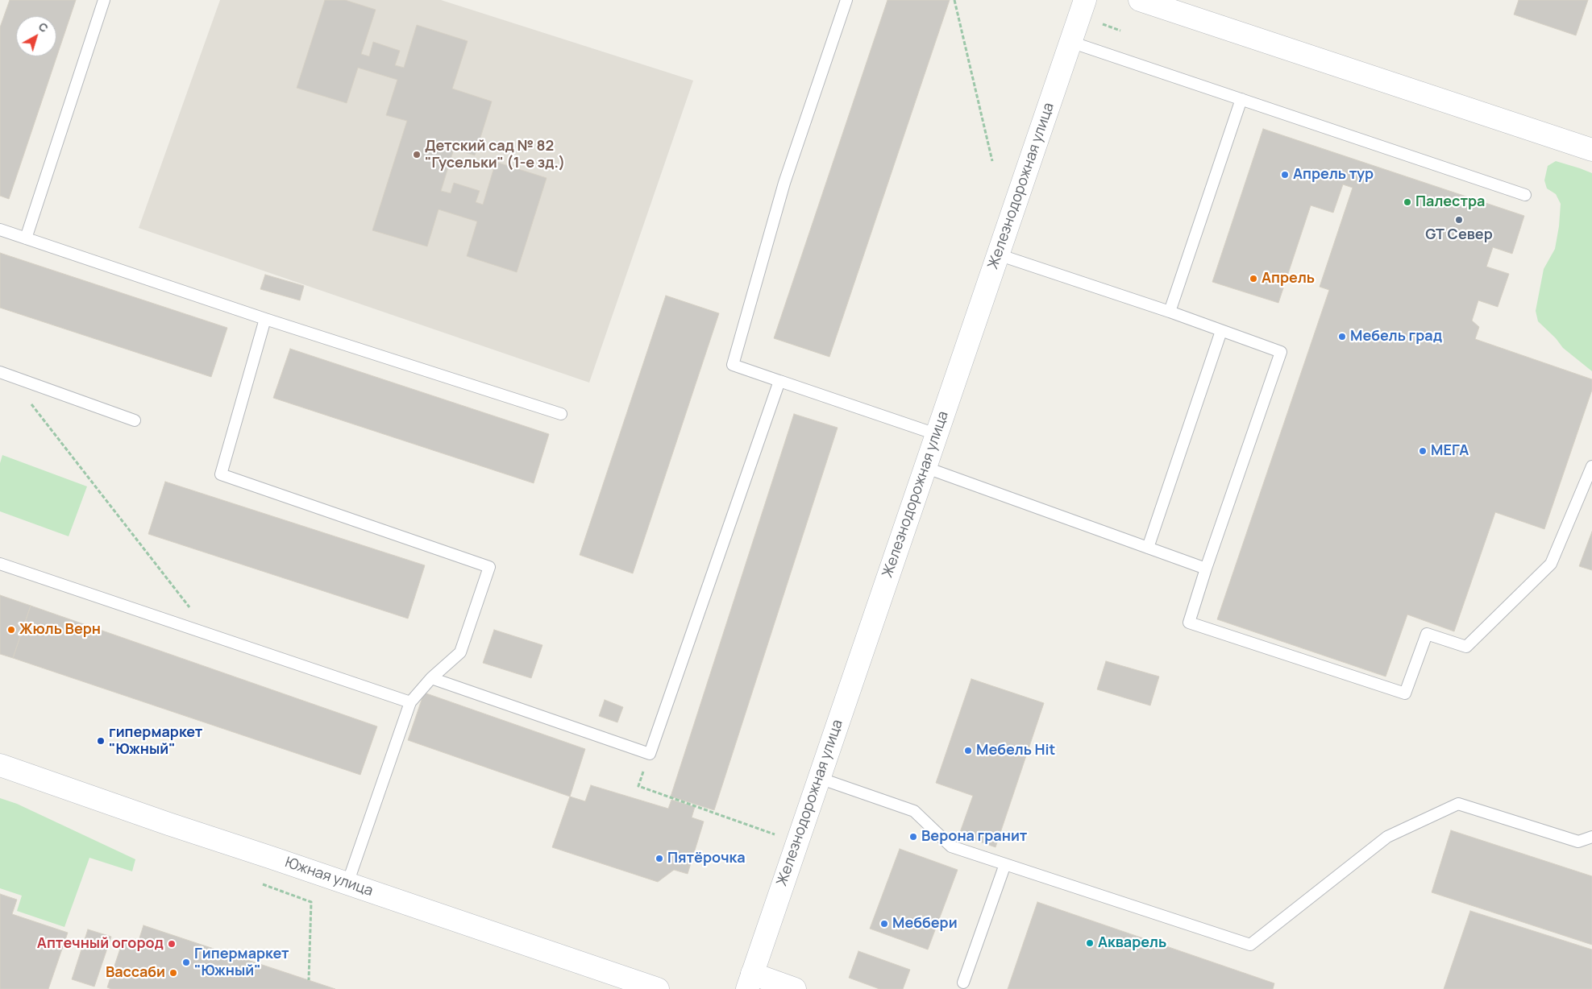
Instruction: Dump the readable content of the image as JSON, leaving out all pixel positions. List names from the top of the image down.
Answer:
{
  "streets": {
    "main road": ["Железнодорожная улица", "Южная улица"]
  },
  "places": [
    "Детский сад № 82 \"Гусельки\" (1-е зд.)",
    "Апрель тур",
    "Палестра",
    "GT Север",
    "Апрель",
    "Мебель град",
    "МЕГА",
    "Жюль Верн",
    "гипермаркет \"Южный\"",
    "Мебель Hit",
    "Верона гранит",
    "Пятёрочка",
    "Меббери",
    "Акварель",
    "Аптечный огород",
    "Гипермаркет \"Южный\"",
    "Вассаби"
  ],
  "north": "top right"
}
